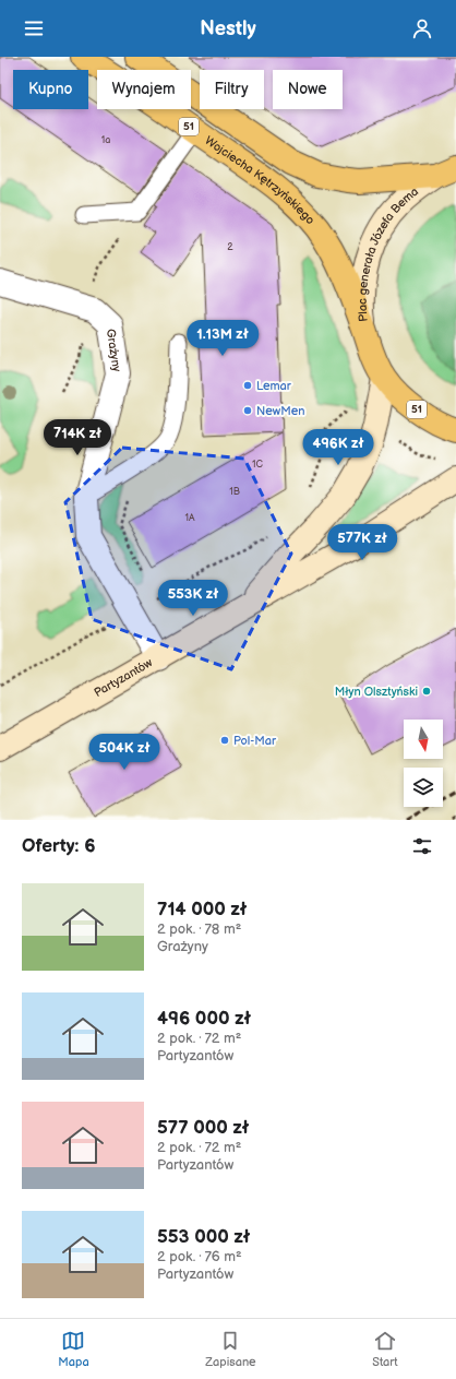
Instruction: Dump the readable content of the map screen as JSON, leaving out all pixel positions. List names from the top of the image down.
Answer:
{
  "streets": {
    "main road": ["51", "Wojciecha Kętrzyńskiego", "Plac generała Józefa Bema"],
    "street": ["Grażyny", "Partyzantów"]
  },
  "crossings": [
    ["51", "Plac generała Józefa Bema"],
    ["Wojciecha Kętrzyńskiego", "Plac generała Józefa Bema"],
    ["Plac generała Józefa Bema", "Partyzantów"],
    ["Grażyny", "Partyzantów"]
  ],
  "places": [
    "Lemar",
    "NewMen",
    "Młyn Olsztyński",
    "Pol-Mar"
  ],
  "house_numbers": [
    "1a",
    "2",
    "1C",
    "1B",
    "1A"
  ],
  "north": "bottom",
  "page": {
    "header": "Nestly",
    "chip": [
      "Kupno",
      "Wynajem",
      "Filtry",
      "Nowe"
    ],
    "price": [
      "1.13M zł",
      "714K zł",
      "496K zł",
      "577K zł",
      "553K zł",
      "504K zł"
    ],
    "heading": "Oferty: 6",
    "list": [
      {
        "name": "714 000 zł",
        "note": "2 pok. · 78 m² · Grażyny"
      },
      {
        "name": "496 000 zł",
        "note": "2 pok. · 72 m² · Partyzantów"
      },
      {
        "name": "577 000 zł",
        "note": "2 pok. · 72 m² · Partyzantów"
      },
      {
        "name": "553 000 zł",
        "note": "2 pok. · 76 m² · Partyzantów"
      }
    ],
    "tabs": ["Mapa", "Zapisane", "Start"]
  }
}
